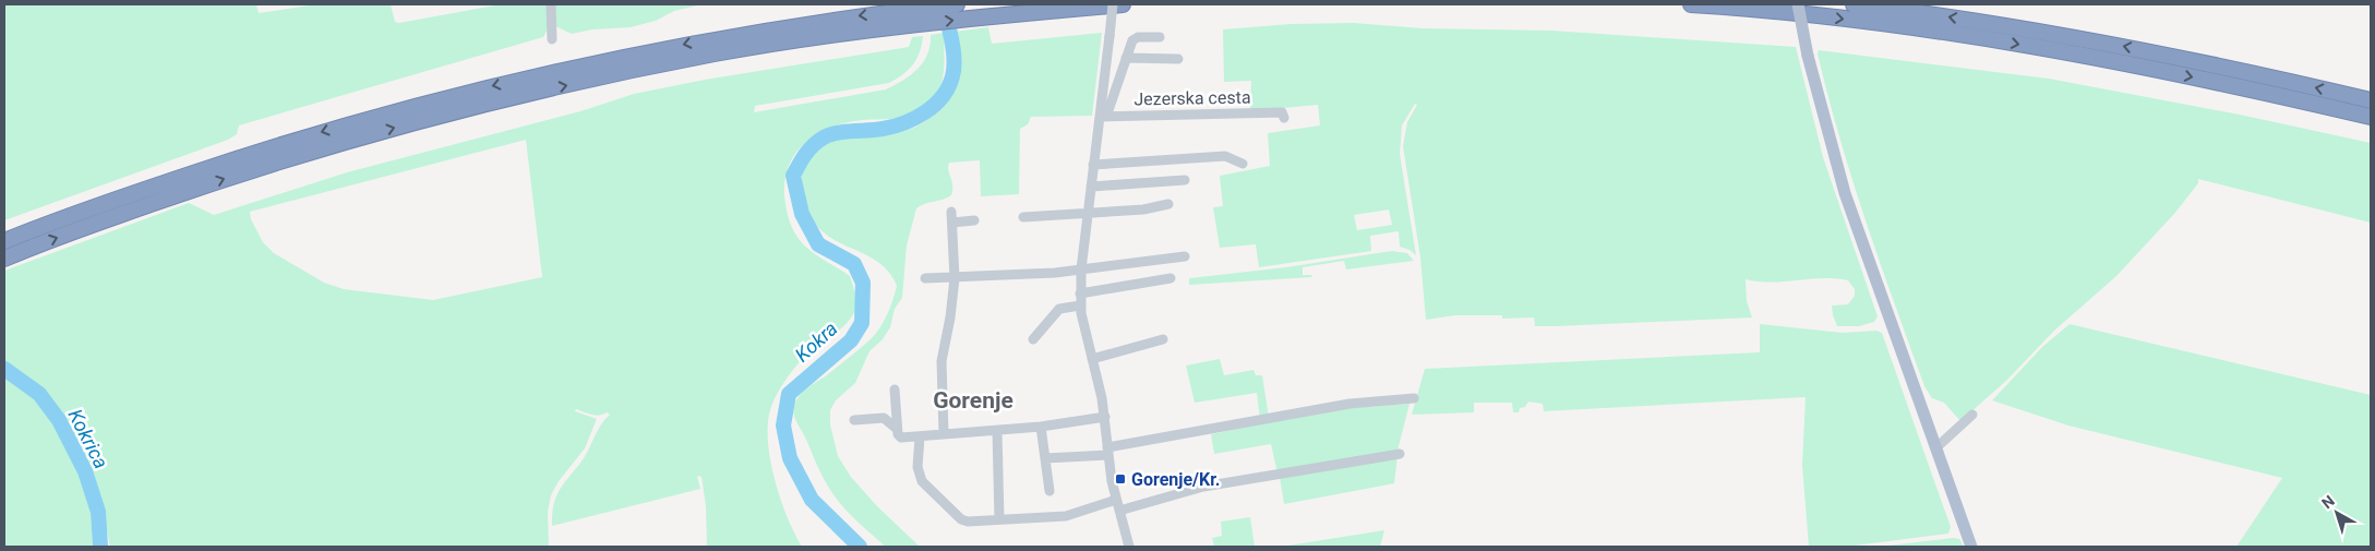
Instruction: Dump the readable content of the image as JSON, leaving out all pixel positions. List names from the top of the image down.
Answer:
{
  "streets": {
    "street": ["Jezerska cesta"]
  },
  "districts": ["Gorenje"],
  "water": ["Kokra", "Kokrica"],
  "places": {
    "transit": ["Gorenje/Kr."]
  },
  "north": "top left"
}
